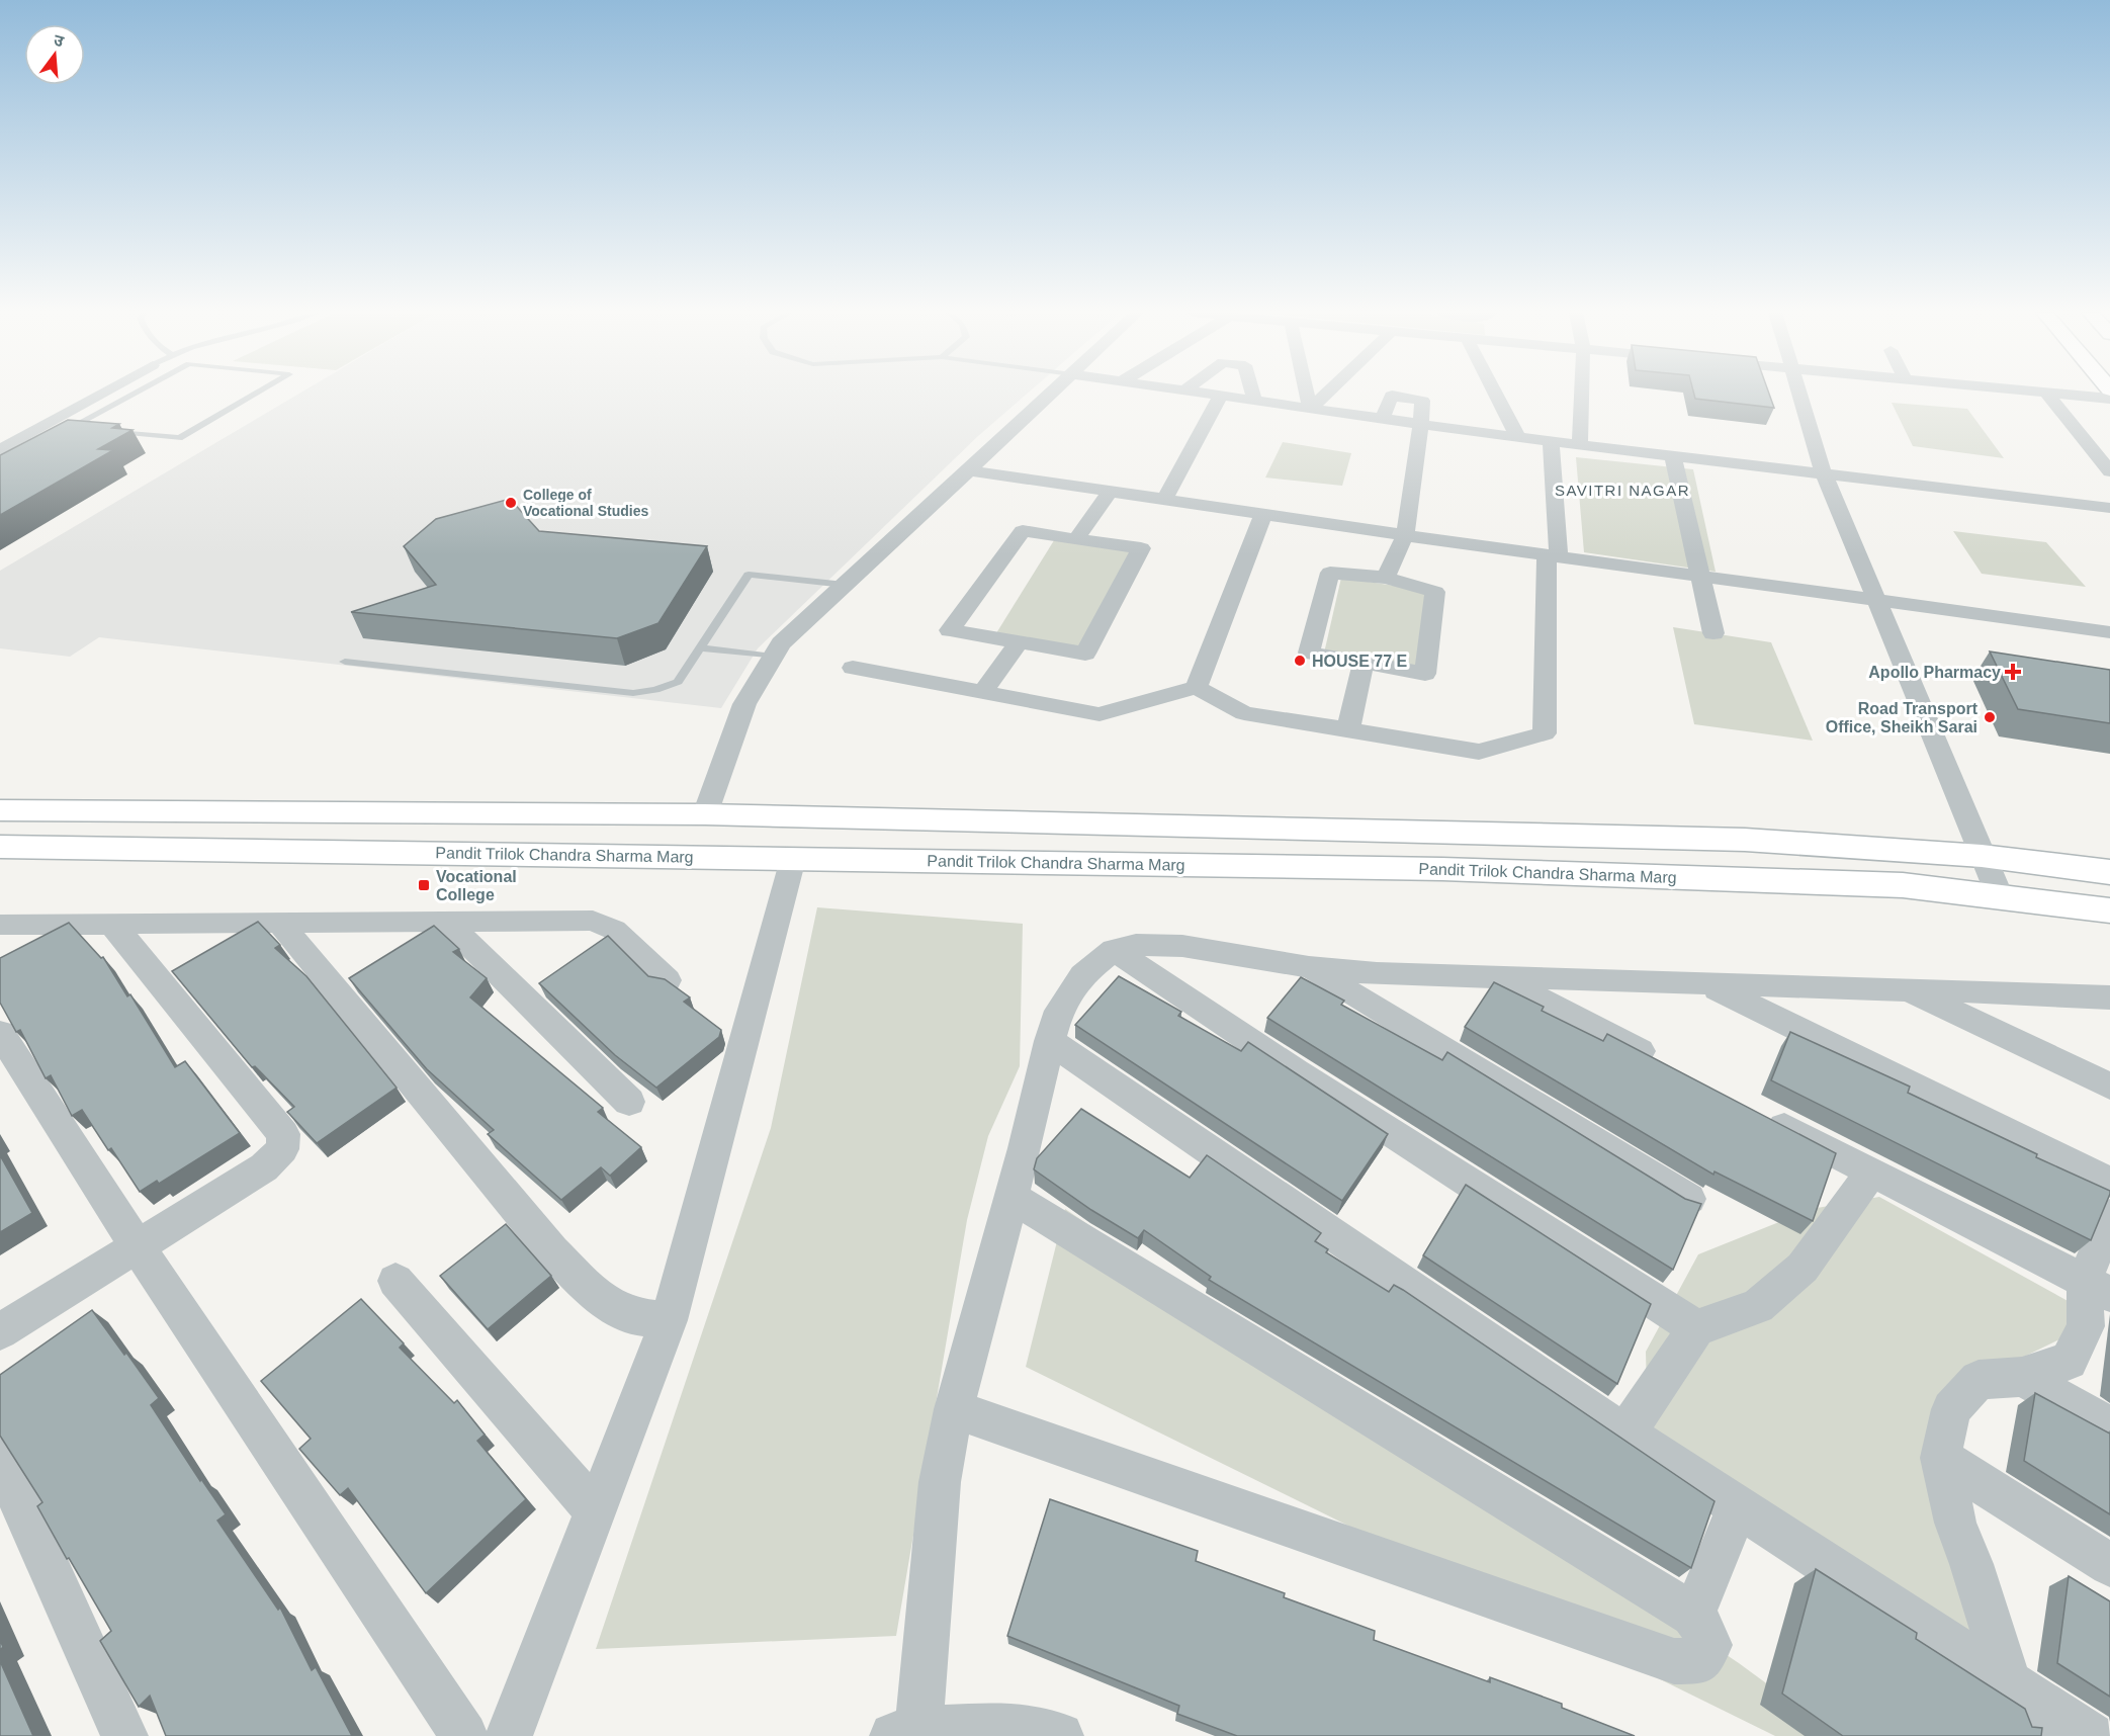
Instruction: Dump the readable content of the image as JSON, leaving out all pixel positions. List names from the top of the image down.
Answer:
{
  "streets": {
    "main road": ["Pandit Trilok Chandra Sharma Marg"]
  },
  "districts": ["SAVITRI NAGAR"],
  "places": {
    "other": ["College of Vocational Studies", "HOUSE 77 E", "Road Transport Office, Sheikh Sarai"],
    "health": ["Apollo Pharmacy"],
    "transit": ["Vocational College"]
  },
  "north": "top"
}
